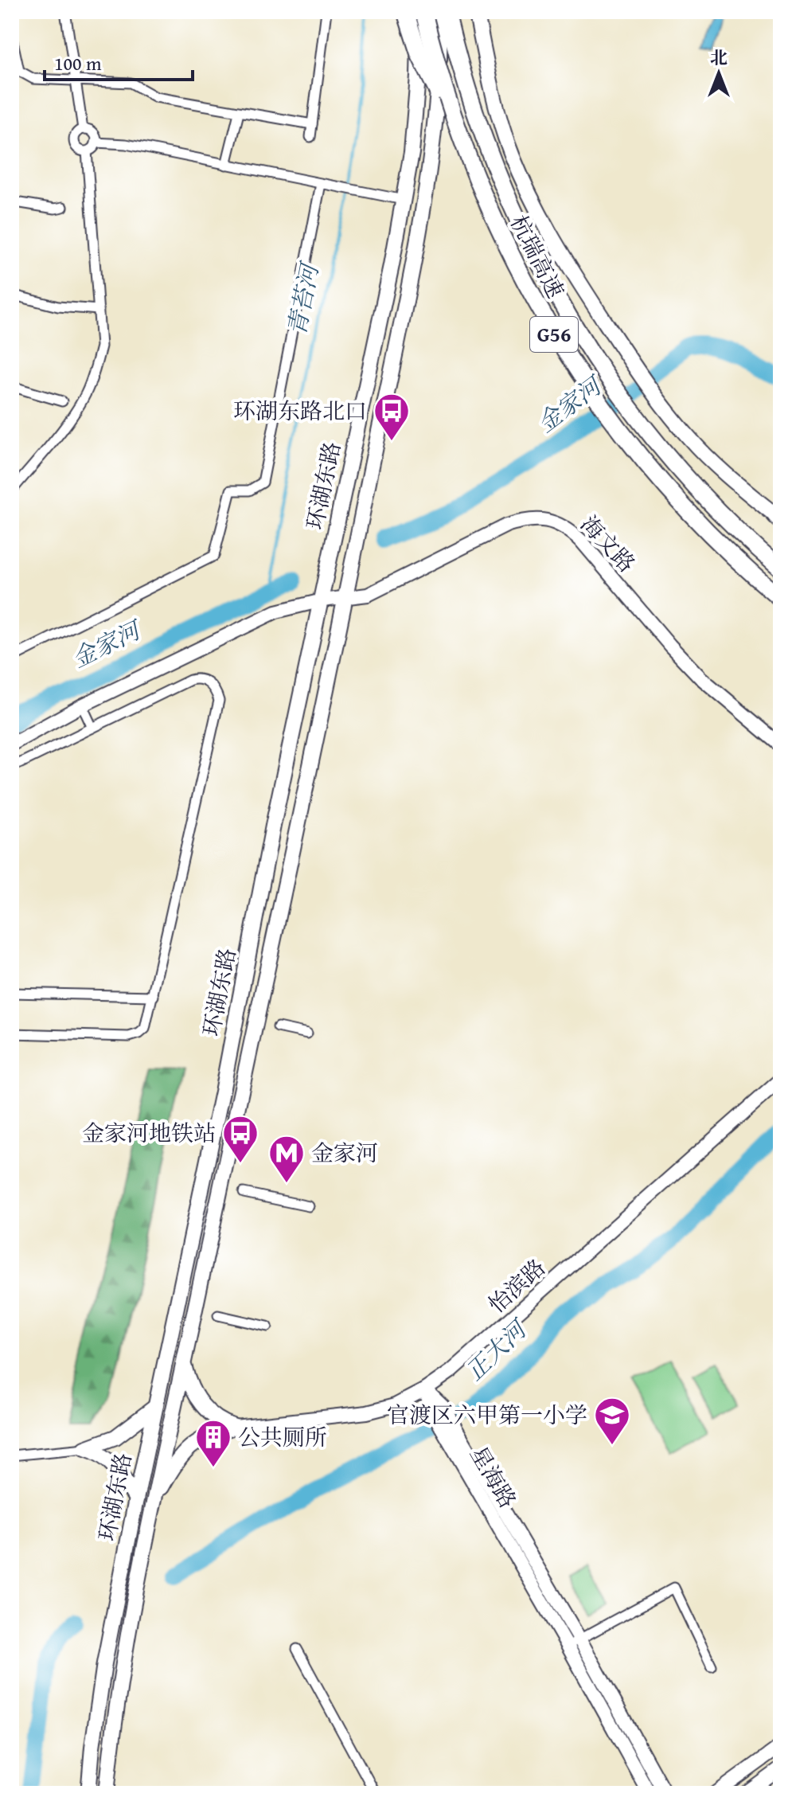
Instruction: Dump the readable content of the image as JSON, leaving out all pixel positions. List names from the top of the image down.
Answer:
{
  "streets": {
    "highway": ["杭瑞高速", "G56"],
    "main road": ["环湖东路"],
    "street": ["海文路", "怡滨路", "星海路"]
  },
  "crossings": [
    ["杭瑞高速", "环湖东路"],
    ["环湖东路", "海文路"],
    ["怡滨路", "星海路"]
  ],
  "water": ["青苔河", "金家河", "正大河"],
  "places": {
    "bus stop": ["环湖东路北口", "金家河地铁站"],
    "metro station": ["金家河"],
    "school or university": ["官渡区六甲第一小学"],
    "building": ["公共厕所"]
  },
  "scale_bar": "100 m",
  "north": "top"
}
